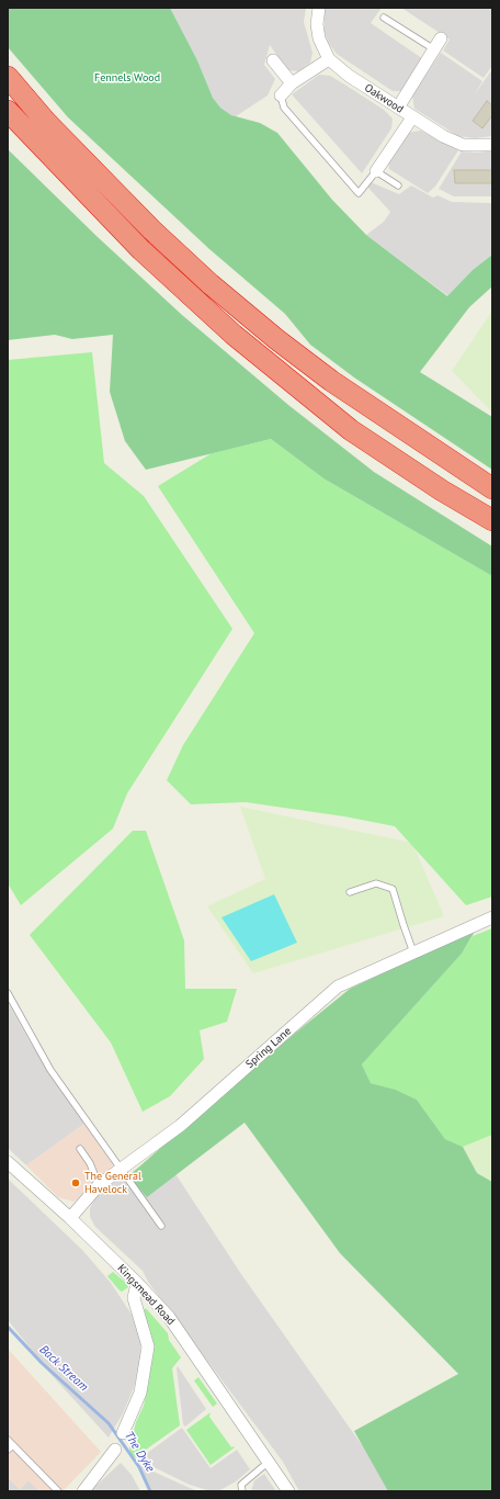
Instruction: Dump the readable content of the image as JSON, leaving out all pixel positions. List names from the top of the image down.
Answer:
{
  "streets": {
    "street": ["Oakwood", "Spring Lane", "Kingsmead Road"]
  },
  "crossings": [
    ["Spring Lane", "Kingsmead Road"]
  ],
  "water": ["Back Stream", "The Dyke"],
  "parks": ["Fennels Wood"],
  "places": ["The General Havelock"]
}
